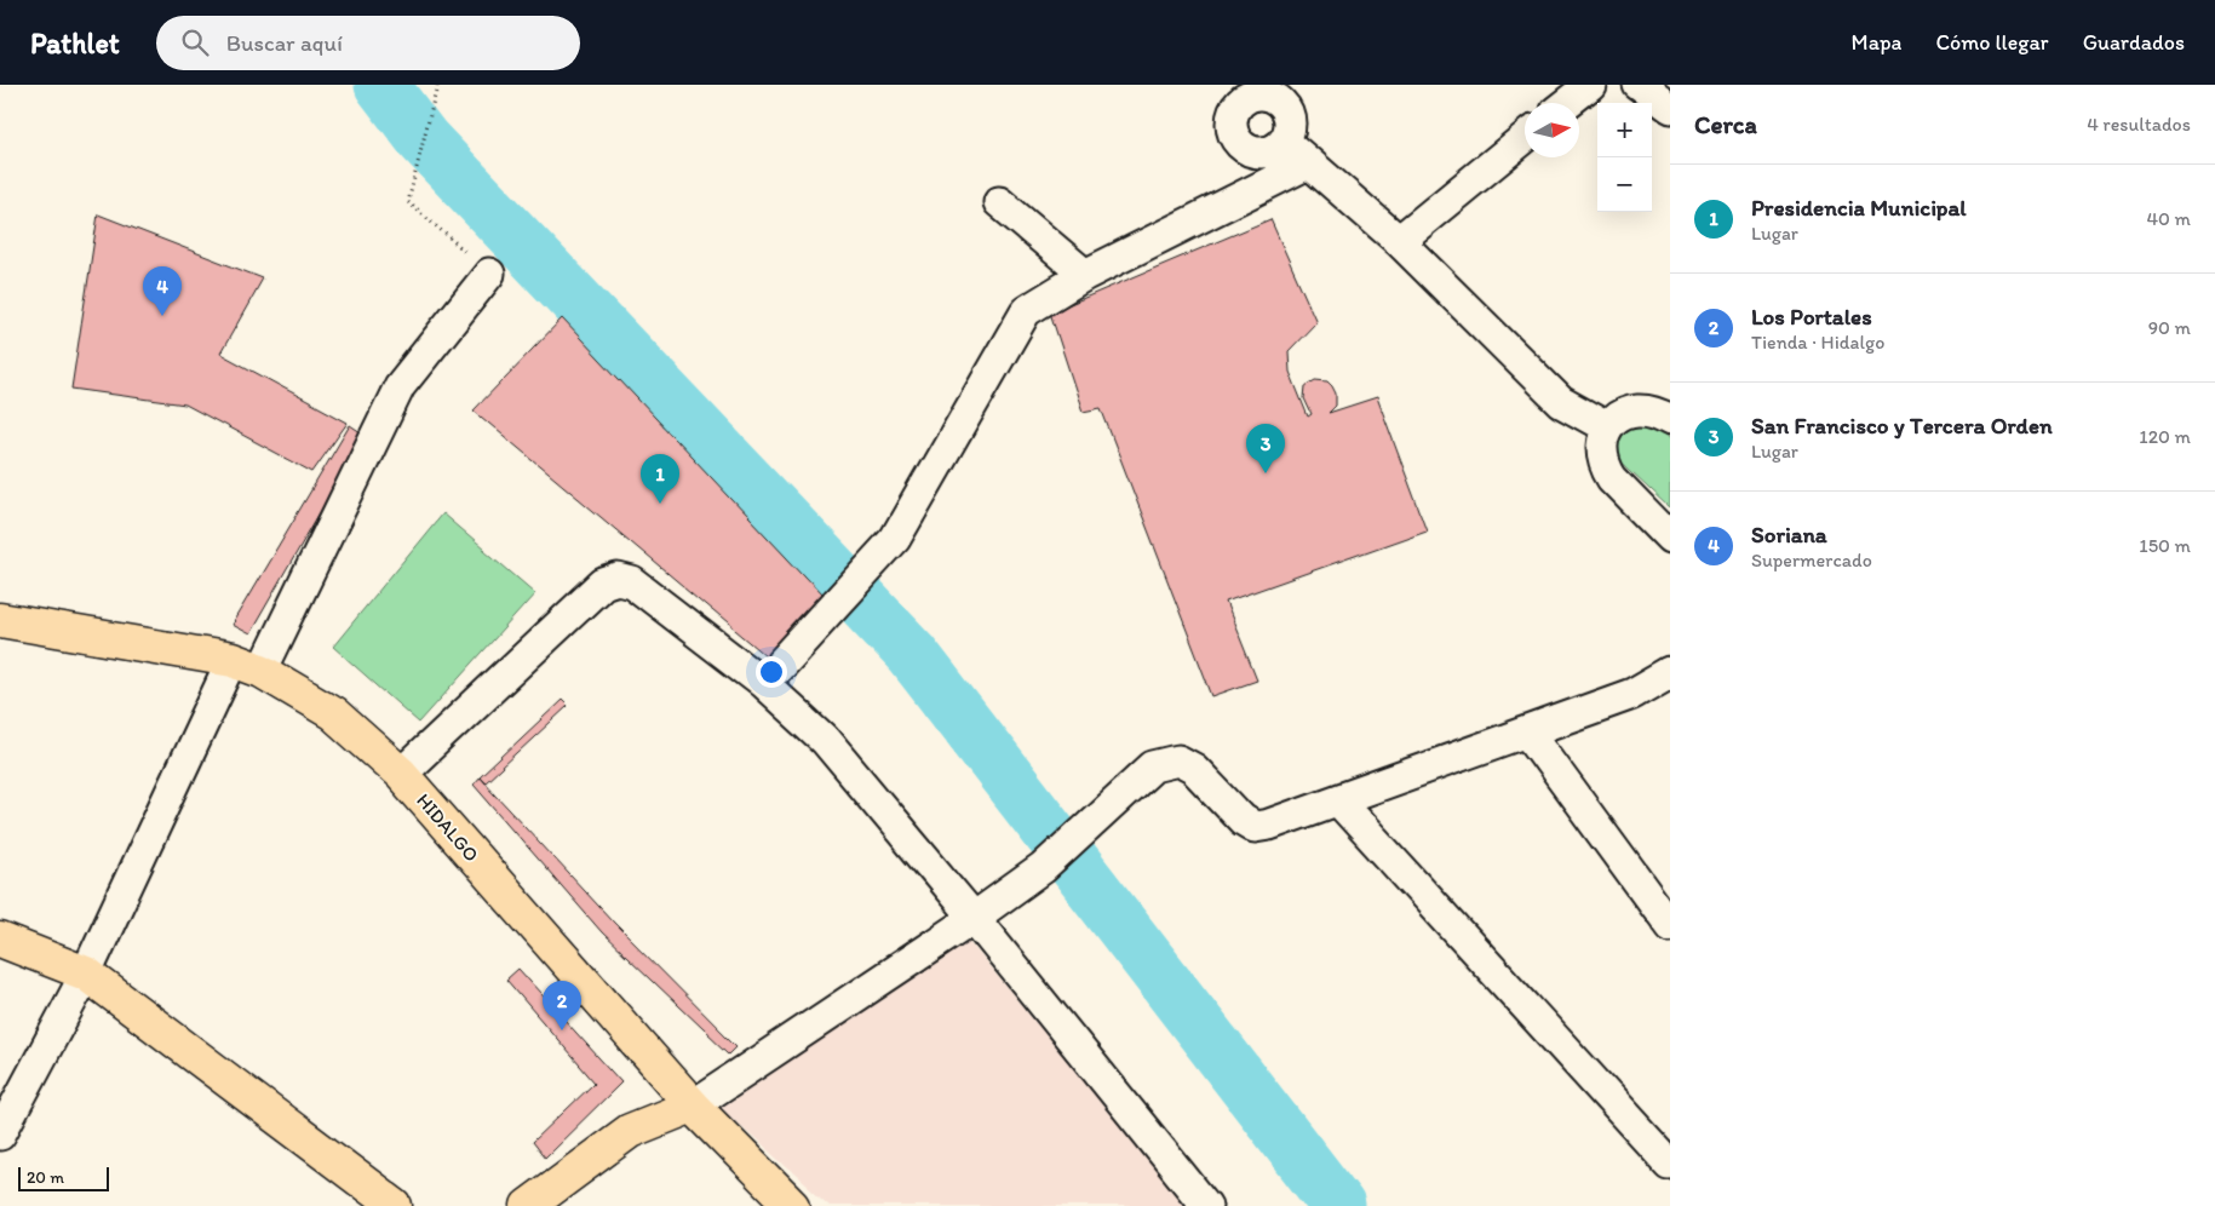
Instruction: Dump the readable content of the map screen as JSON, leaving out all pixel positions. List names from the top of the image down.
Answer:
{
  "streets": {
    "main road": ["HIDALGO"]
  },
  "scale_bar": "20 m",
  "north": "right",
  "page": {
    "header": "Pathlet",
    "search": "Buscar aquí",
    "nav": ["Mapa", "Cómo llegar", "Guardados"],
    "heading": ["Cerca", "4 resultados"],
    "map_buttons": ["+", "−"],
    "list": [
      {
        "mark": "1",
        "name": "Presidencia Municipal",
        "note": "Lugar",
        "value": "40 m"
      },
      {
        "mark": "2",
        "name": "Los Portales",
        "note": "Tienda · Hidalgo",
        "value": "90 m"
      },
      {
        "mark": "3",
        "name": "San Francisco y Tercera Orden",
        "note": "Lugar",
        "value": "120 m"
      },
      {
        "mark": "4",
        "name": "Soriana",
        "note": "Supermercado",
        "value": "150 m"
      }
    ],
    "pins": [
      "4",
      "3",
      "1",
      "2"
    ],
    "scale": "20 m"
  }
}
